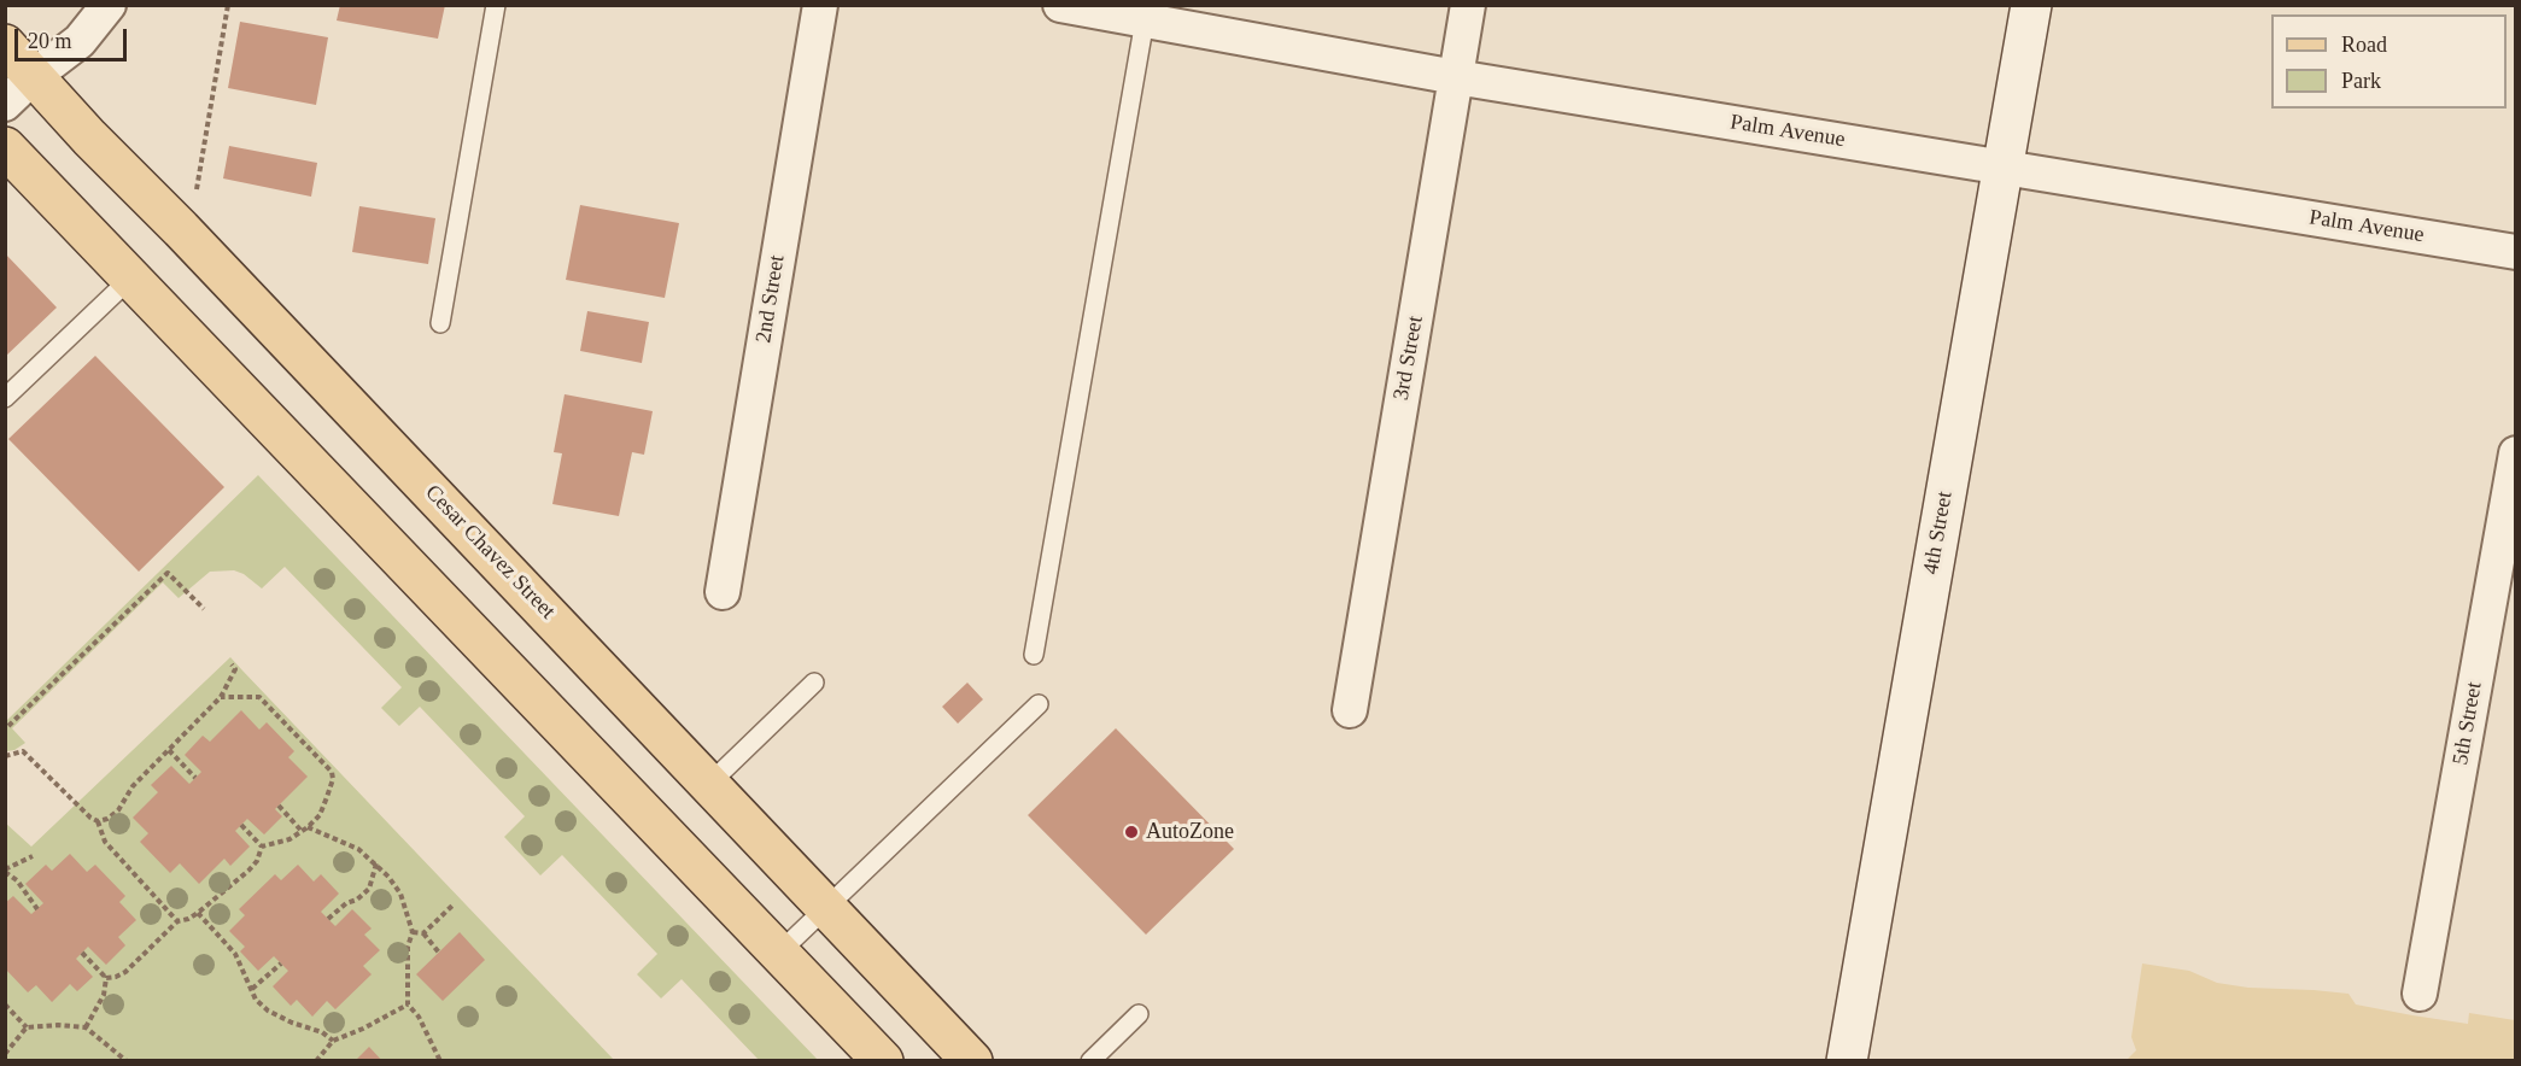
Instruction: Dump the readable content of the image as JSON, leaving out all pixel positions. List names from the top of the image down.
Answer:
{
  "streets": {
    "main road": ["Cesar Chavez Street"],
    "street": [
      "Palm Avenue",
      "2nd Street",
      "3rd Street",
      "4th Street",
      "5th Street"
    ]
  },
  "crossings": [
    ["Palm Avenue", "3rd Street"],
    ["Palm Avenue", "4th Street"]
  ],
  "places": ["AutoZone"],
  "legend": ["Road", "Park"],
  "scale_bar": "20 m"
}
